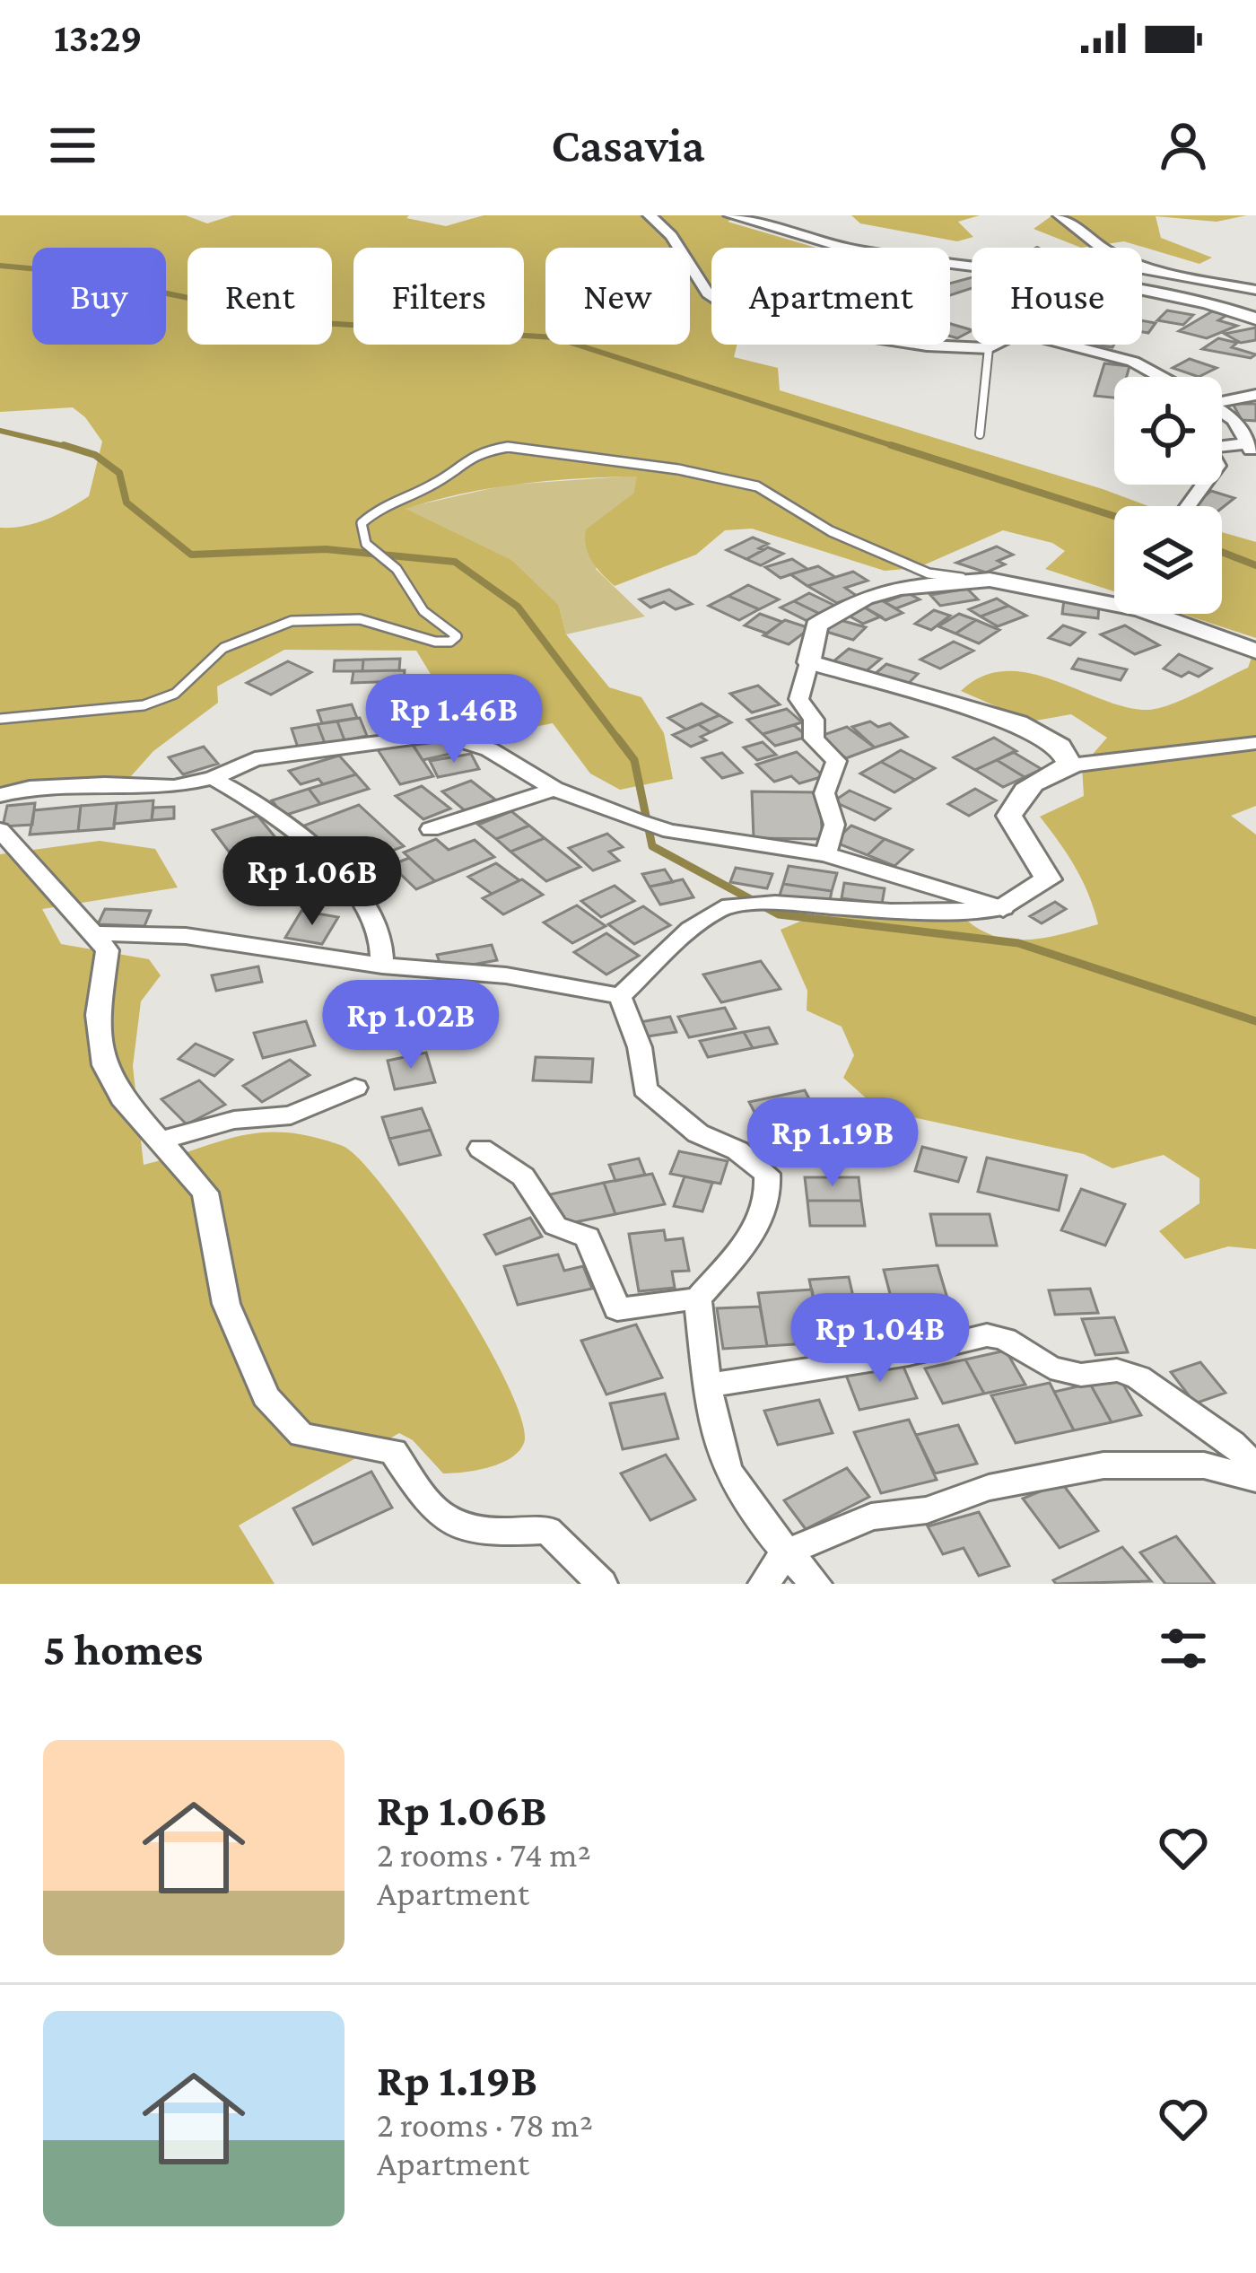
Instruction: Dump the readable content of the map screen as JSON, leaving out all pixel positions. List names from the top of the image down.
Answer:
{
  "page": {
    "status": "13:29",
    "header": "Casavia",
    "chip": [
      "Buy",
      "Rent",
      "Filters",
      "New",
      "Apartment",
      "House"
    ],
    "price": [
      "Rp 1.46B",
      "Rp 1.06B",
      "Rp 1.02B",
      "Rp 1.19B",
      "Rp 1.04B"
    ],
    "heading": "5 homes",
    "list": [
      {
        "name": "Rp 1.06B",
        "note": "2 rooms · 74 m² · Apartment"
      },
      {
        "name": "Rp 1.19B",
        "note": "2 rooms · 78 m² · Apartment"
      }
    ]
  }
}
